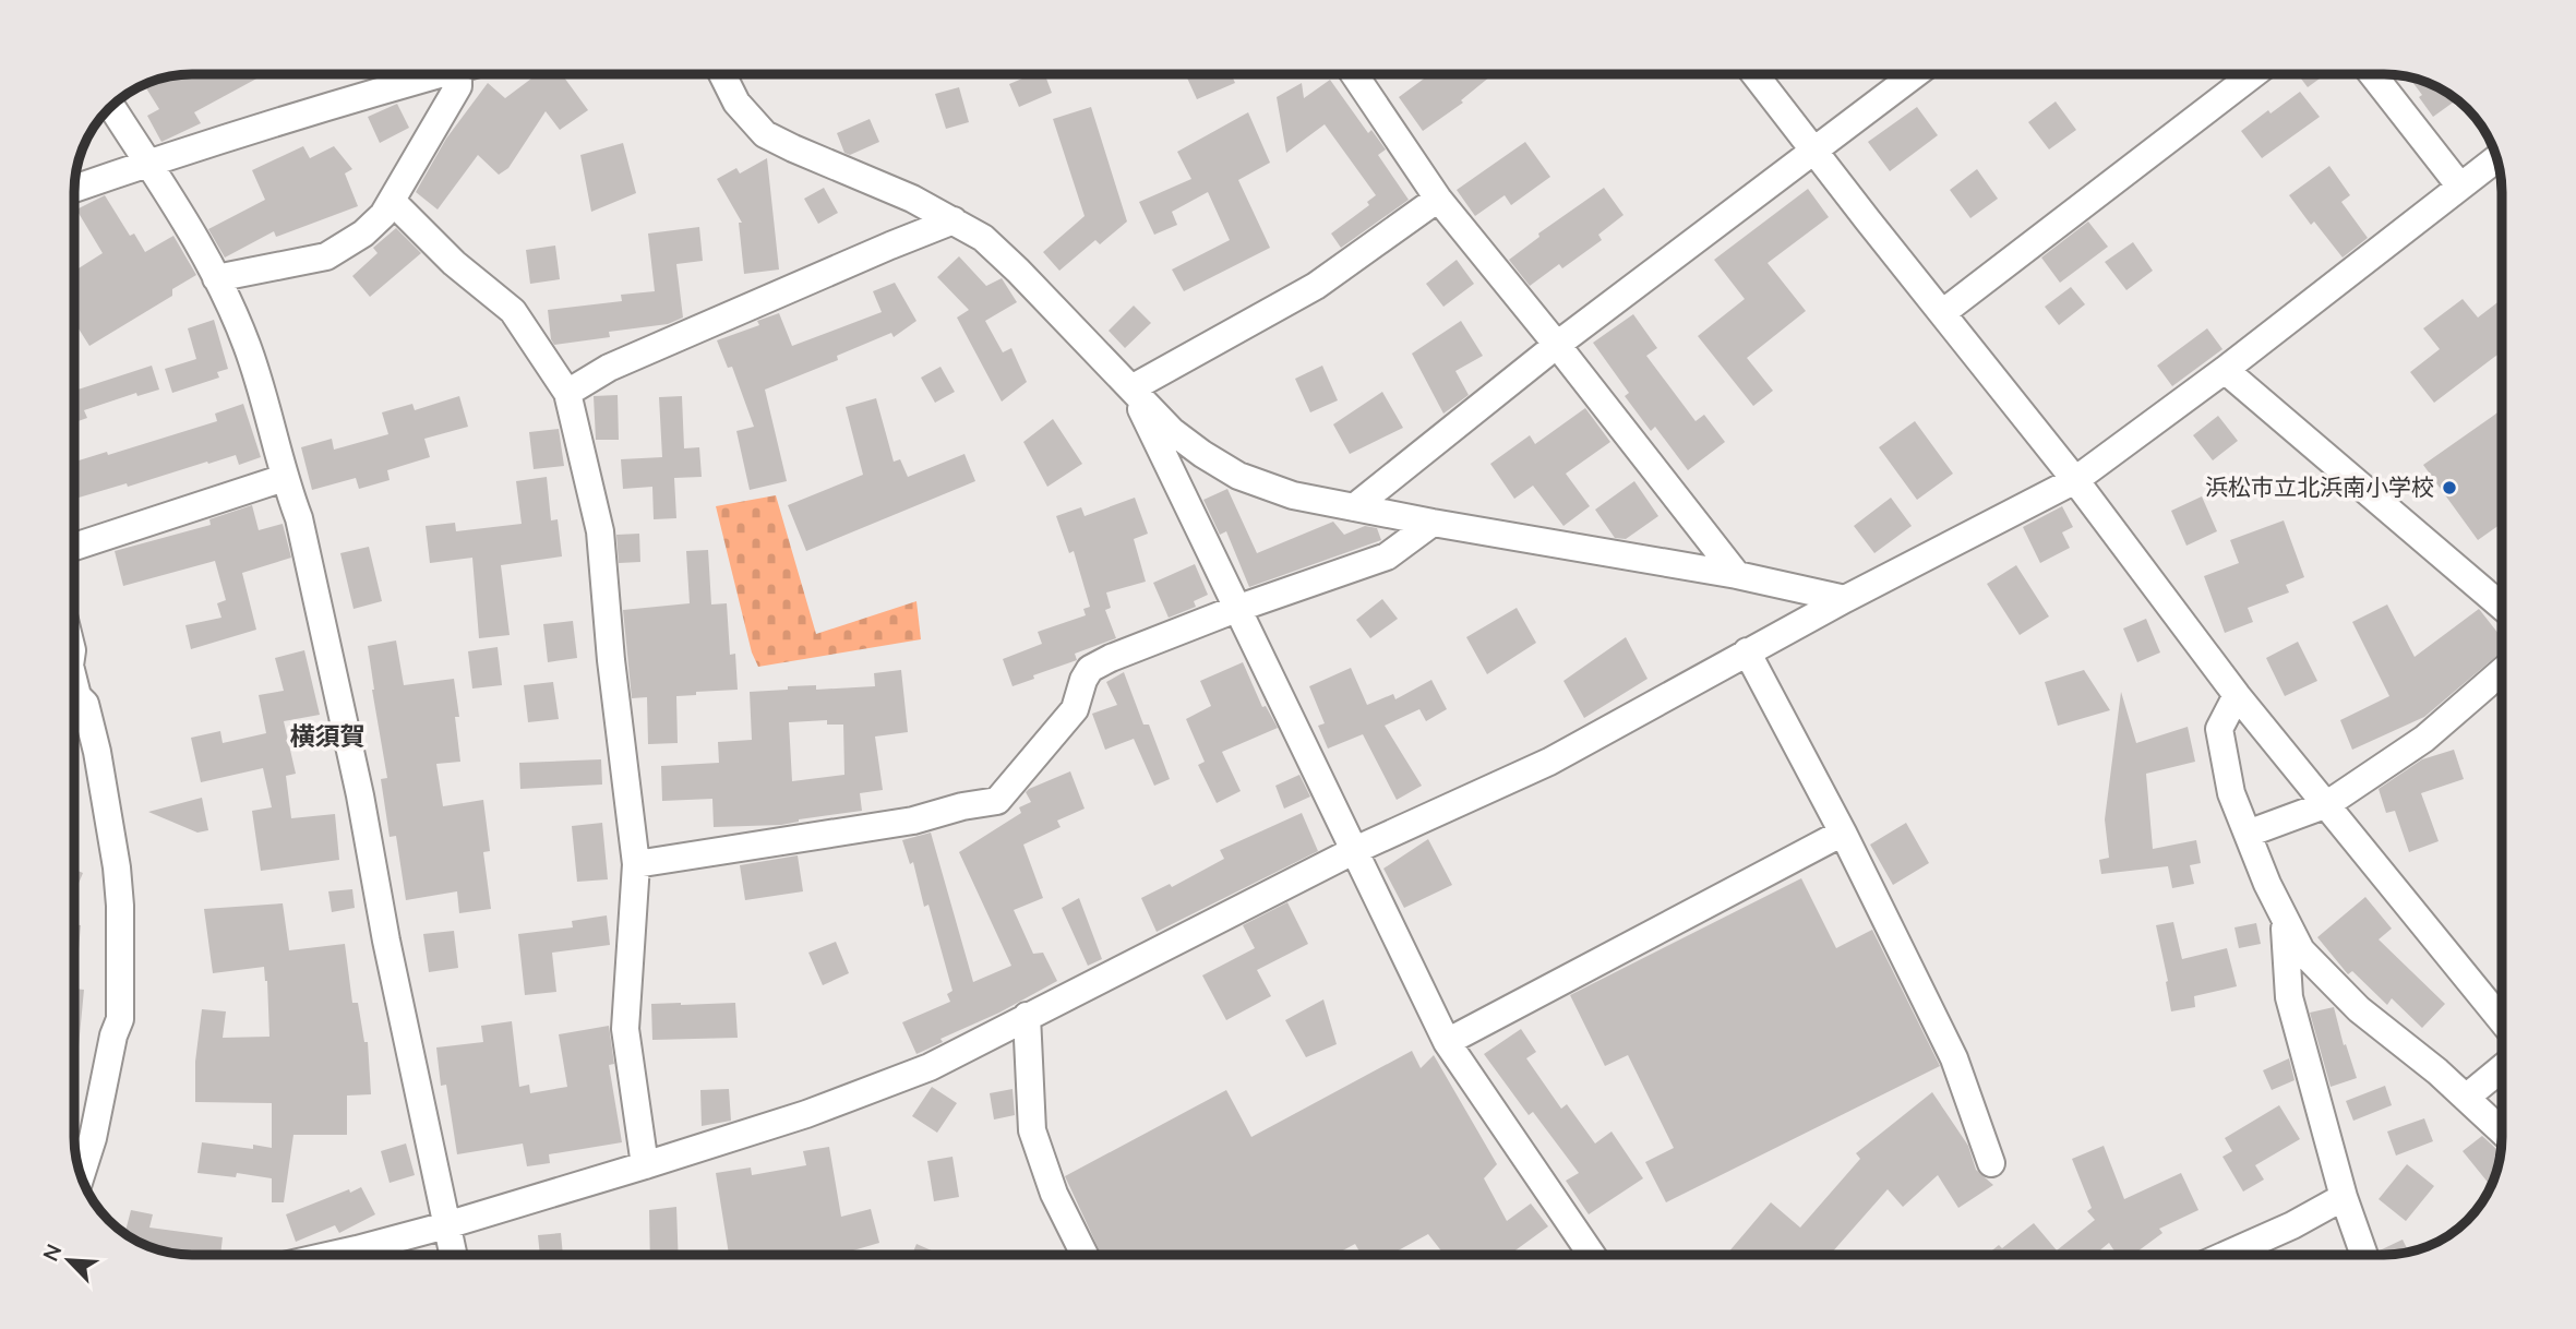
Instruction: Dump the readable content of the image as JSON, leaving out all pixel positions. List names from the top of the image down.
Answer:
{
  "districts": ["横須賀"],
  "places": ["浜松市立北浜南小学校"],
  "north": "top left"
}
